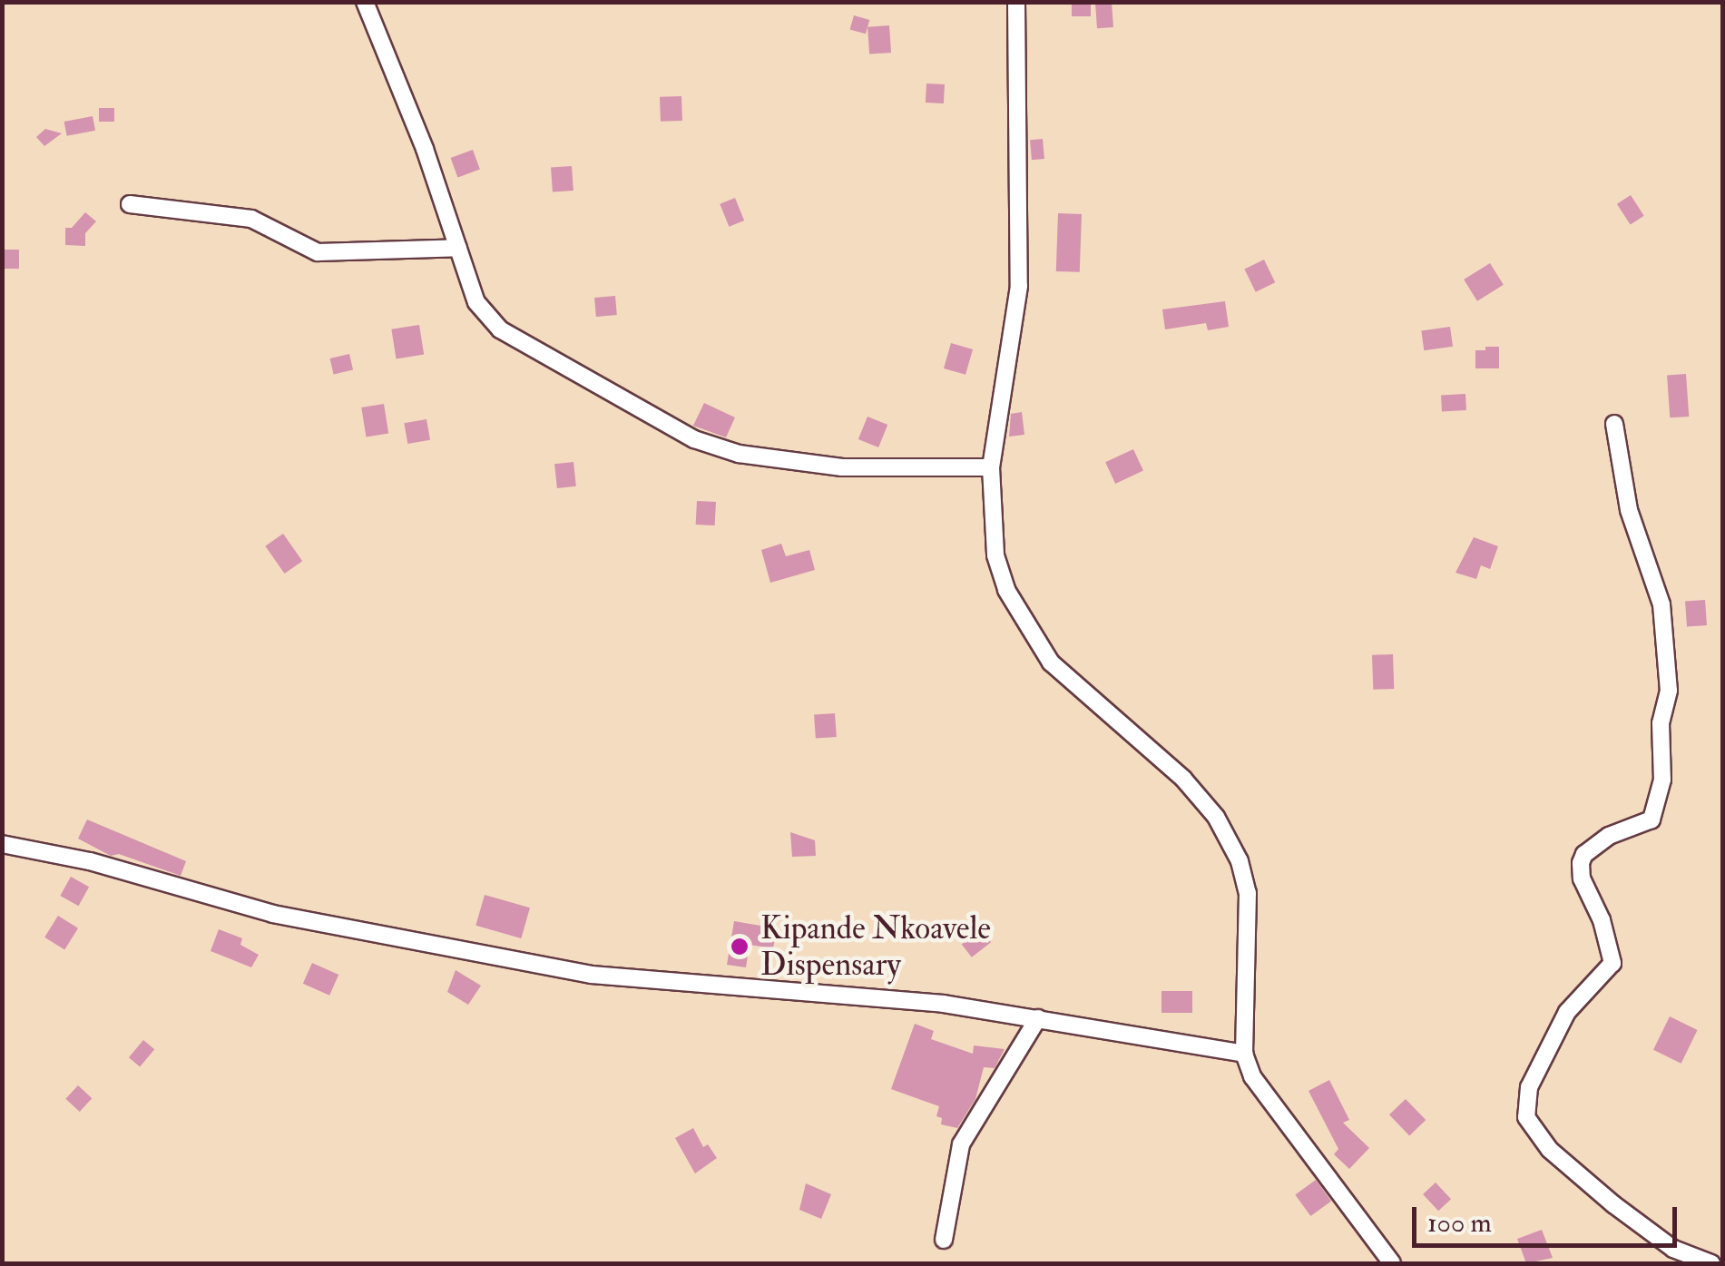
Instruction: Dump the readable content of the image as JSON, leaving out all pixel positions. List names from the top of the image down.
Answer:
{
  "places": ["Kipande Nkoavele Dispensary"],
  "scale_bar": "100 m"
}
